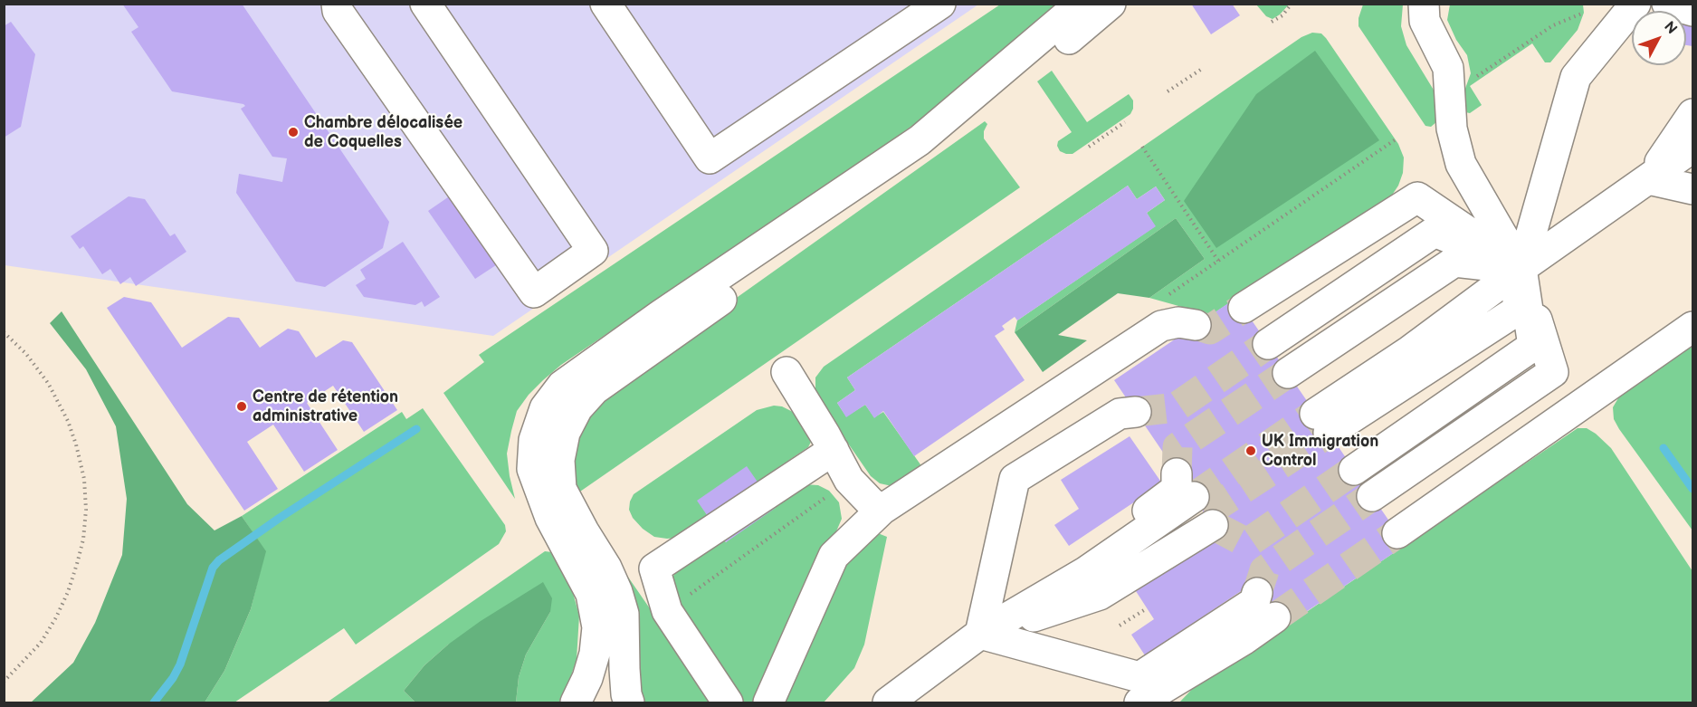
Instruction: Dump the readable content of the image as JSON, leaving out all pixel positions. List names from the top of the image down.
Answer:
{
  "places": ["Chambre délocalisée de Coquelles", "Centre de rétention administrative", "UK Immigration Control"],
  "north": "top right"
}
